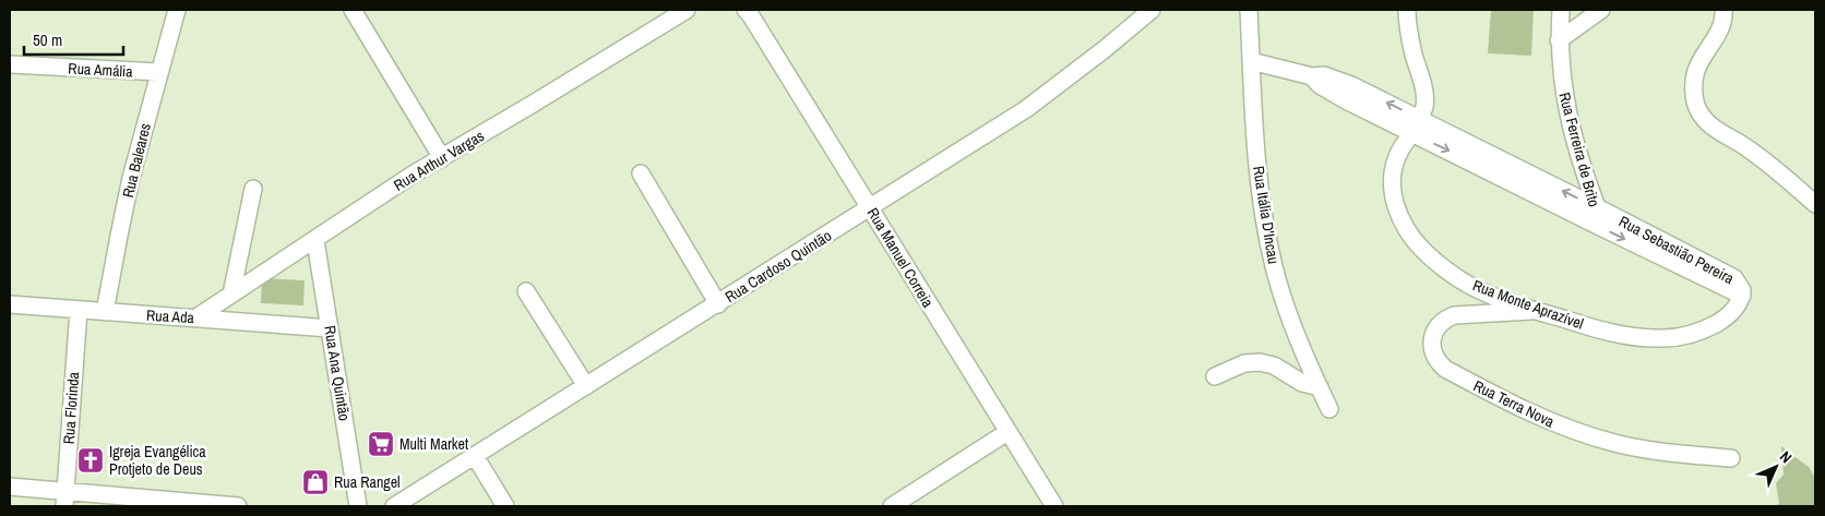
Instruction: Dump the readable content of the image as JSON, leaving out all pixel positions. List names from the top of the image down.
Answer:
{
  "streets": {
    "street": [
      "Rua Amália",
      "Rua Ferreira de Brito",
      "Rua Baleares",
      "Rua Arthur Vargas",
      "Rua Itália D'Incau",
      "Rua Sebastião Pereira",
      "Rua Manuel Correia",
      "Rua Cardoso Quintão",
      "Rua Monte Aprazível",
      "Rua Ada",
      "Rua Ana Quintão",
      "Rua Terra Nova",
      "Rua Florinda"
    ]
  },
  "crossings": [
    ["Rua Amália", "Rua Baleares"],
    ["Rua Ferreira de Brito", "Rua Sebastião Pereira"],
    ["Rua Baleares", "Rua Ada"],
    ["Rua Arthur Vargas", "Rua Ada"],
    ["Rua Arthur Vargas", "Rua Ana Quintão"],
    ["Rua Itália D'Incau", "Rua Sebastião Pereira"],
    ["Rua Sebastião Pereira", "Rua Monte Aprazível"],
    ["Rua Manuel Correia", "Rua Cardoso Quintão"],
    ["Rua Monte Aprazível", "Rua Terra Nova"],
    ["Rua Ada", "Rua Ana Quintão"],
    ["Rua Ada", "Rua Florinda"]
  ],
  "places": {
    "supermarket": ["Multi Market"],
    "church": ["Igreja Evangélica Protjeto de Deus"],
    "shop": ["Rua Rangel"]
  },
  "scale_bar": "50 m",
  "north": "top right"
}
